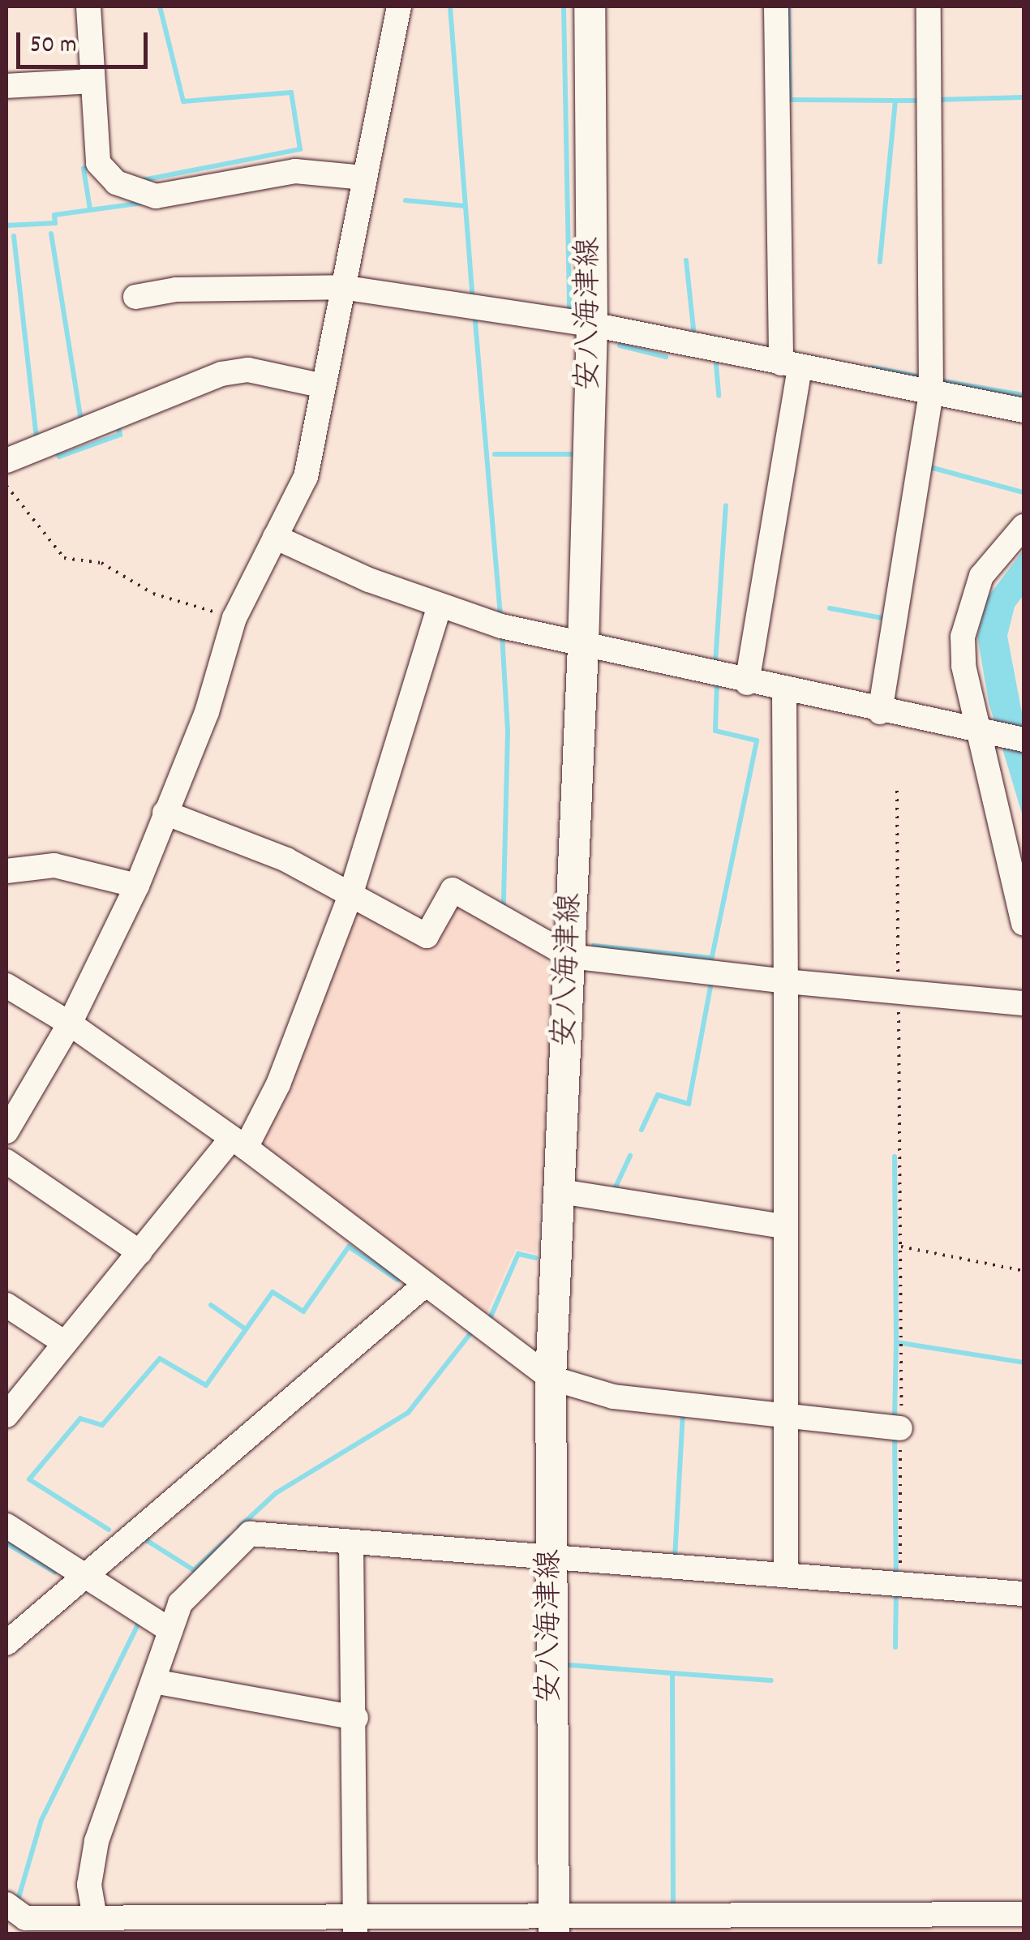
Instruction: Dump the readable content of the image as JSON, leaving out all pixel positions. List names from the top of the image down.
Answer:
{
  "streets": {
    "main road": ["安八海津線"]
  },
  "scale_bar": "50 m"
}
